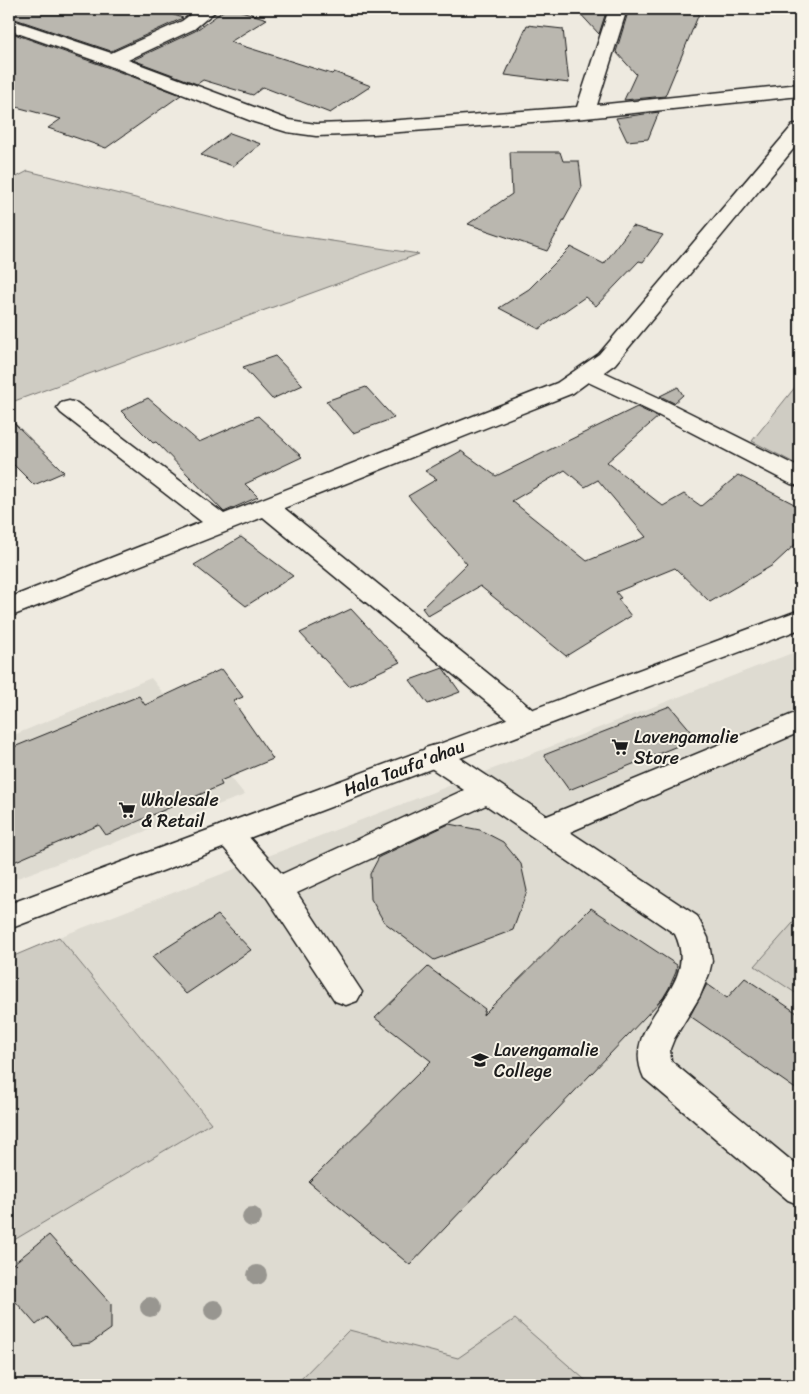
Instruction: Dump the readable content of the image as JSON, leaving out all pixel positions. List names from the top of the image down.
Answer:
{
  "streets": {
    "street": ["Hala Taufa'ahau"]
  },
  "places": {
    "supermarket": ["Lavengamalie Store", "Wholesale & Retail"],
    "school or university": ["Lavengamalie College"]
  }
}
